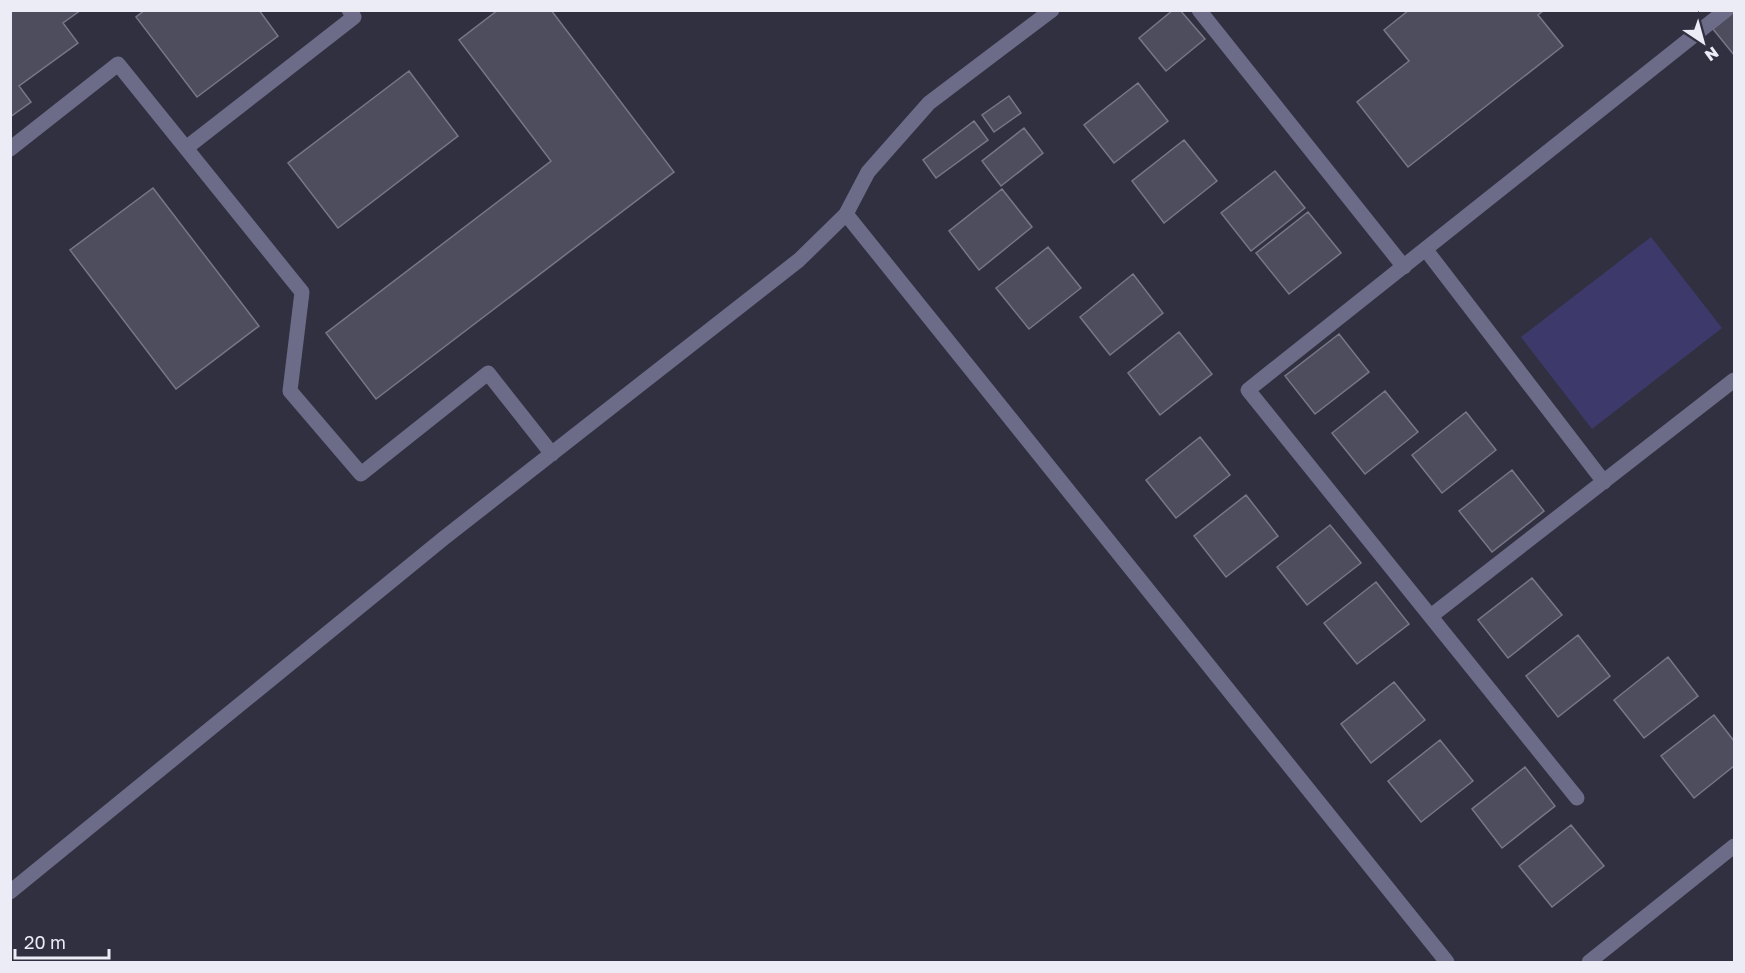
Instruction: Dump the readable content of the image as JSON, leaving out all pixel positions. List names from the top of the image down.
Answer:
{
  "scale_bar": "20 m",
  "north": "bottom right"
}
